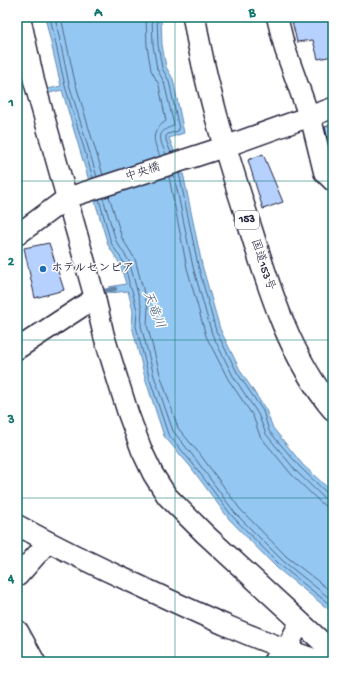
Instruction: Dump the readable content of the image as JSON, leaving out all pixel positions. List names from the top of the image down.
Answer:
{
  "streets": {
    "highway": ["153", "国道153号"],
    "street": ["中央橋"]
  },
  "crossings": [
    ["中央橋", "国道153号"]
  ],
  "water": ["天竜川"],
  "places": ["ホテルセンピア"],
  "grid": {
    "columns": ["A", "B"],
    "rows": [
      "1",
      "2",
      "3",
      "4"
    ]
  }
}
